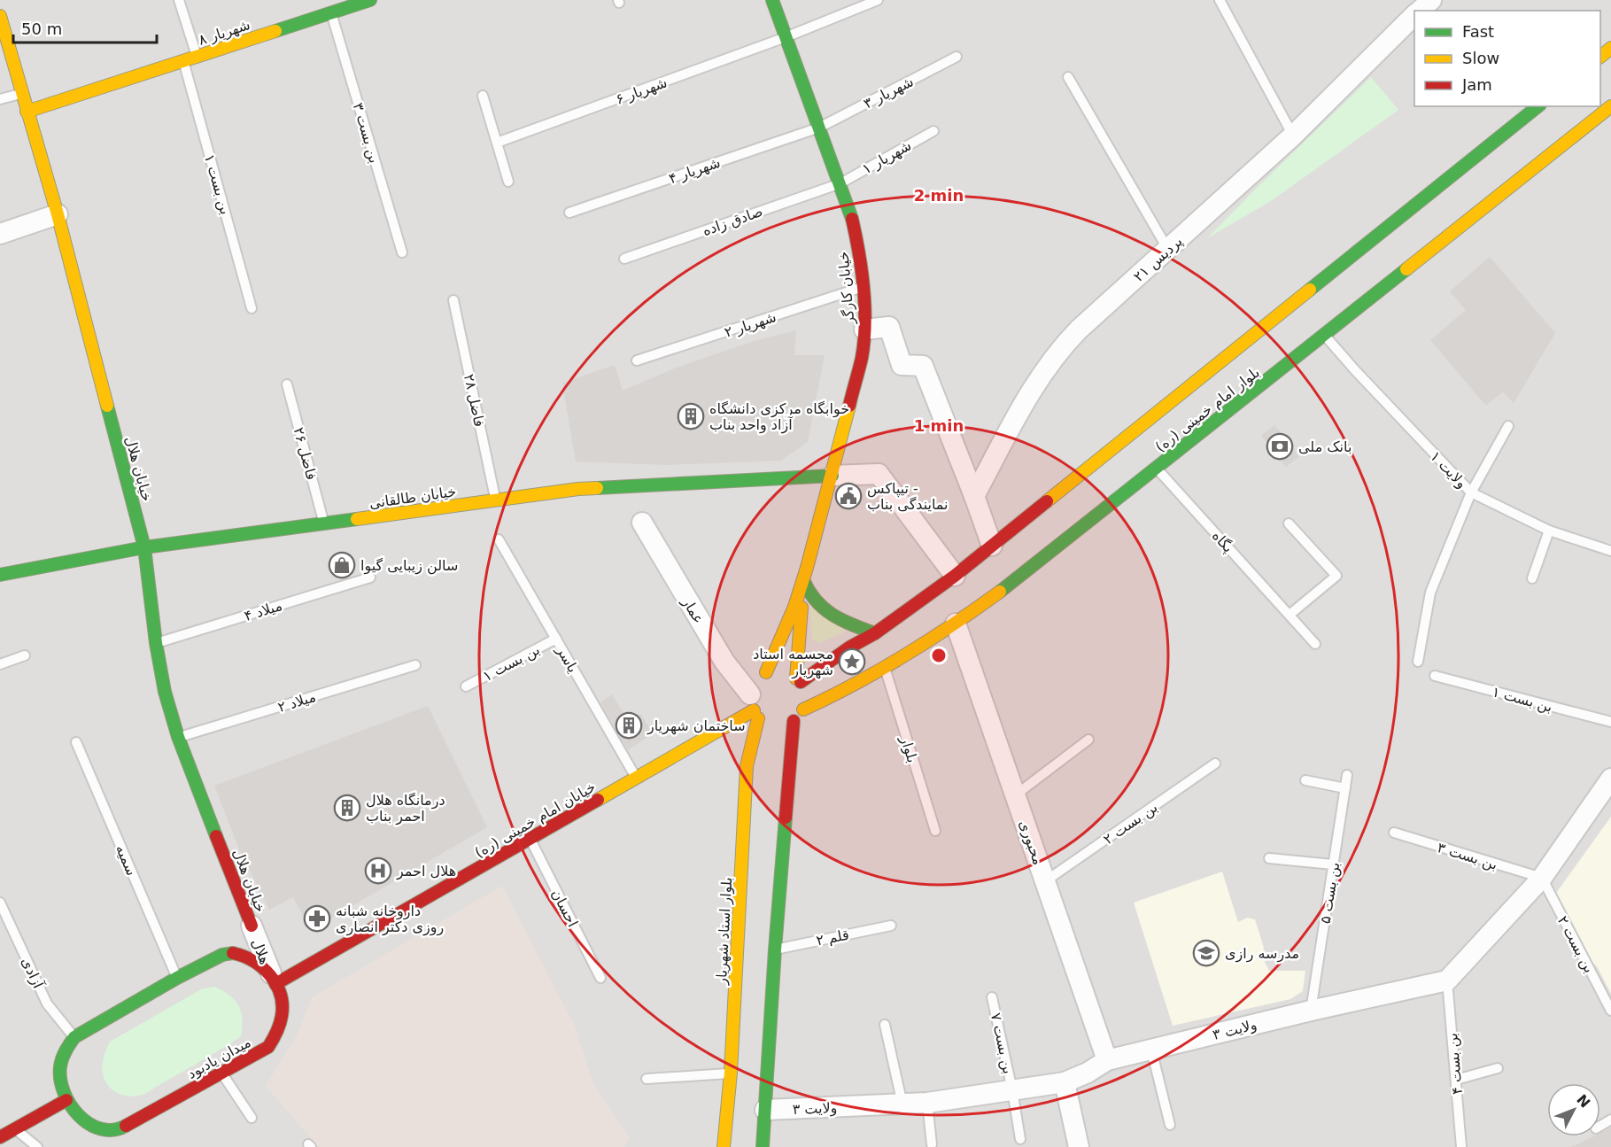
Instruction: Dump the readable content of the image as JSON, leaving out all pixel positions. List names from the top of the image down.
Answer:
{
  "streets": {
    "main road": [
      "شهریار ۸",
      "خیابان کارگر",
      "بلوار امام خمینی (ره)",
      "خیابان هلال",
      "خیابان طالقانی",
      "خیابان امام خمینی (ره)",
      "بلوار استاد شهریار",
      "میدان یادبود"
    ],
    "street": [
      "پردیس ۲۱",
      "عمار",
      "محبوری",
      "هلال",
      "ولایت ۳"
    ],
    "lane": [
      "شهریار ۶",
      "شهریار ۳",
      "بن بست ۳",
      "شهریار ۱",
      "شهریار ۴",
      "بن بست ۱",
      "صادق زاده",
      "شهریار ۲",
      "فاضل ۲۸",
      "فاضل ۲۶",
      "ولایت ۱",
      "پگاه",
      "میلاد ۴",
      "یاسر",
      "میلاد ۲",
      "بلوار",
      "بن بست ۲",
      "سمیه",
      "بن بست ۵",
      "احسان",
      "قلم ۲",
      "آزادی",
      "بن بست ۷",
      "بن بست ۴"
    ]
  },
  "crossings": [
    ["شهریار ۸", "بن بست ۳"],
    ["شهریار ۸", "بن بست ۱"],
    ["شهریار ۸", "خیابان هلال"],
    ["شهریار ۶", "خیابان کارگر"],
    ["شهریار ۳", "شهریار ۴"],
    ["شهریار ۳", "خیابان کارگر"],
    ["بن بست ۳", "بن بست ۲"],
    ["شهریار ۱", "صادق زاده"],
    ["شهریار ۱", "خیابان کارگر"],
    ["شهریار ۴", "خیابان کارگر"],
    ["بن بست ۱", "یاسر"],
    ["صادق زاده", "خیابان کارگر"],
    ["خیابان کارگر", "شهریار ۲"],
    ["خیابان کارگر", "خیابان طالقانی"],
    ["فاضل ۲۸", "خیابان طالقانی"],
    ["بلوار امام خمینی (ره)", "ولایت ۱"],
    ["بلوار امام خمینی (ره)", "پگاه"],
    ["بلوار امام خمینی (ره)", "بلوار"],
    ["بلوار امام خمینی (ره)", "محبوری"],
    ["فاضل ۲۶", "خیابان طالقانی"],
    ["خیابان هلال", "خیابان طالقانی"],
    ["خیابان هلال", "میلاد ۴"],
    ["خیابان هلال", "میلاد ۲"],
    ["خیابان هلال", "هلال"],
    ["عمار", "خیابان امام خمینی (ره)"],
    ["عمار", "بلوار استاد شهریار"],
    ["یاسر", "خیابان امام خمینی (ره)"],
    ["خیابان امام خمینی (ره)", "احسان"],
    ["خیابان امام خمینی (ره)", "بلوار استاد شهریار"],
    ["خیابان امام خمینی (ره)", "هلال"],
    ["خیابان امام خمینی (ره)", "میدان یادبود"],
    ["بن بست ۲", "محبوری"],
    ["محبوری", "ولایت ۳"],
    ["بن بست ۵", "ولایت ۳"],
    ["هلال", "میدان یادبود"],
    ["آزادی", "میدان یادبود"],
    ["ولایت ۳", "بن بست ۷"],
    ["ولایت ۳", "بن بست ۴"]
  ],
  "places": {
    "building": ["خوابگاه مرکزی دانشگاه آزاد واحد بناب", "ساختمان شهریار", "درمانگاه هلال احمر بناب"],
    "bank": ["بانک ملی"],
    "public building": ["تیپاکس - نمایندگی بناب"],
    "shop": ["سالن زیبایی گیوا"],
    "place": ["مجسمه استاد شهریار"],
    "hospital": ["هلال احمر"],
    "pharmacy": ["داروخانه شبانه روزی دکتر انصاری"],
    "school or university": ["مدرسه رازی"]
  },
  "legend": ["Fast", "Slow", "Jam"],
  "scale_bar": "50 m",
  "north": "top right",
  "rings": ["2 min", "1 min"]
}
